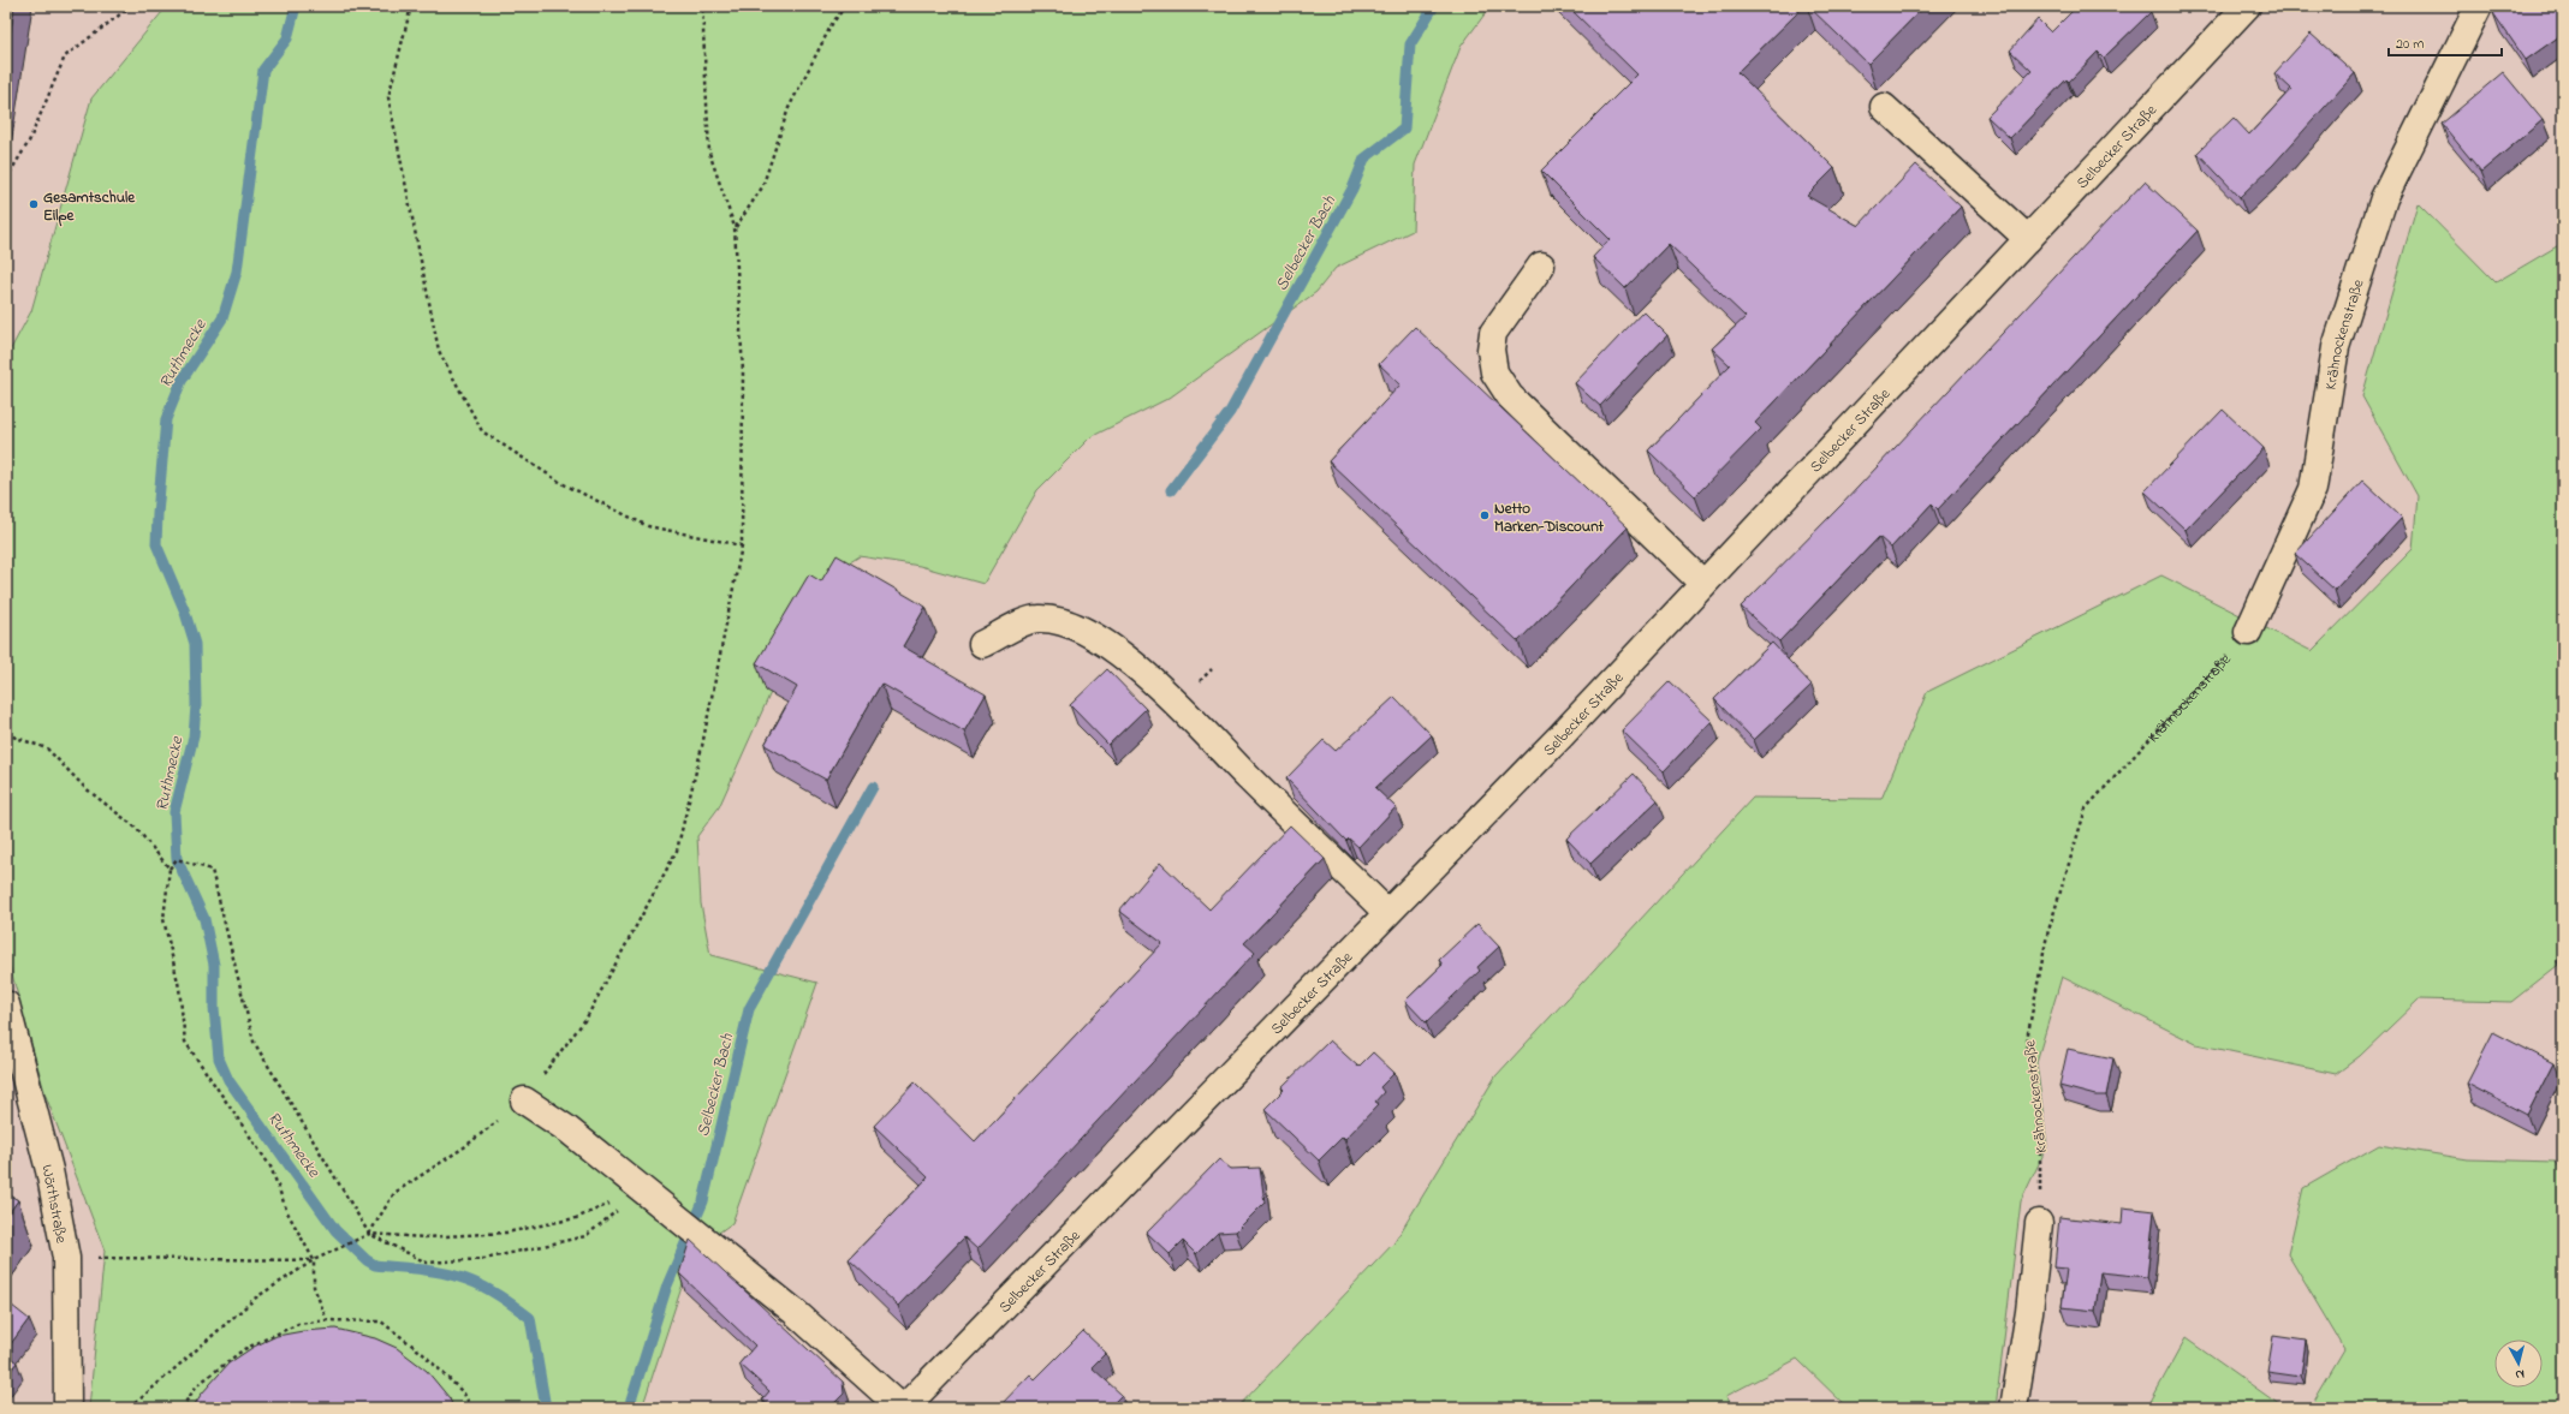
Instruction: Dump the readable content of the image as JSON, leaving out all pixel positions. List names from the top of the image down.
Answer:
{
  "streets": {
    "main road": ["Selbecker Straße", "Krähnockenstraße", "Wörthstraße"]
  },
  "water": ["Selbecker Bach", "Ruthmecke"],
  "places": ["Gesamtschule Eilpe", "Netto Marken-Discount"],
  "scale_bar": "20 m",
  "north": "bottom"
}
